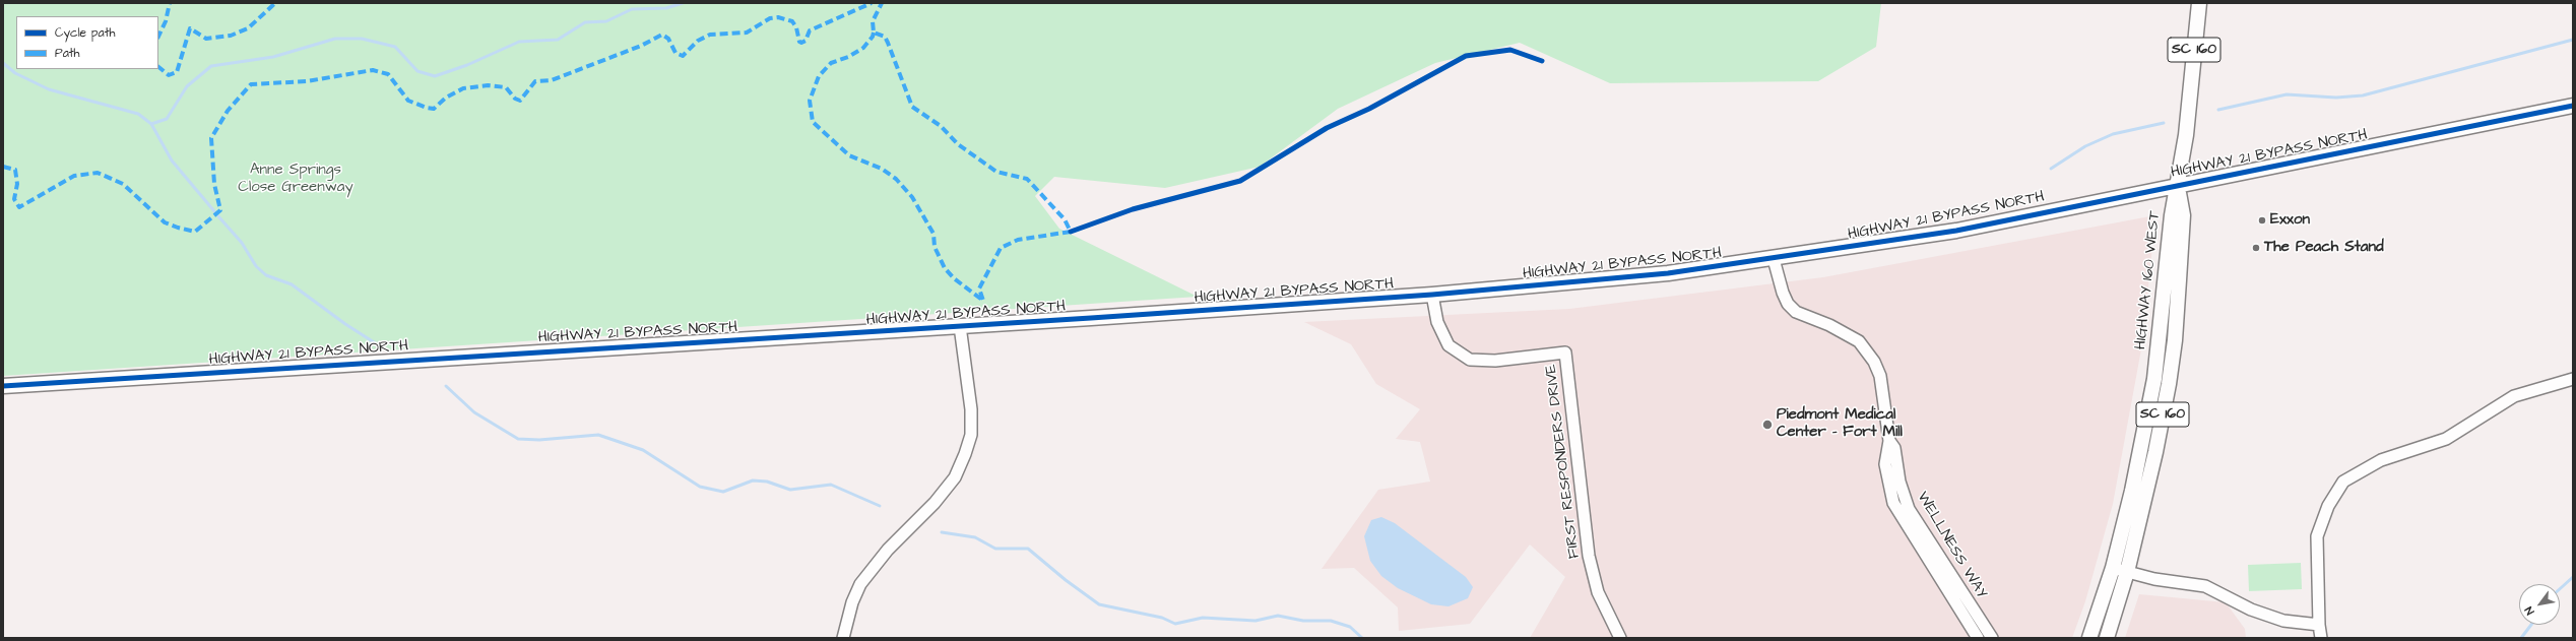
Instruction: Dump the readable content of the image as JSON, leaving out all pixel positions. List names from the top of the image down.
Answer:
{
  "streets": {
    "main road": ["SC 160", "HIGHWAY 21 BYPASS NORTH", "HIGHWAY 160 WEST"],
    "street": ["FIRST RESPONDERS DRIVE", "WELLNESS WAY"]
  },
  "crossings": [
    ["SC 160", "HIGHWAY 21 BYPASS NORTH"],
    ["SC 160", "HIGHWAY 160 WEST"],
    ["HIGHWAY 21 BYPASS NORTH", "HIGHWAY 160 WEST"],
    ["HIGHWAY 21 BYPASS NORTH", "FIRST RESPONDERS DRIVE"],
    ["HIGHWAY 21 BYPASS NORTH", "WELLNESS WAY"]
  ],
  "parks": ["Anne Springs Close Greenway"],
  "places": ["Exxon", "The Peach Stand", "Piedmont Medical Center – Fort Mill"],
  "legend": ["Cycle path", "Path"],
  "north": "bottom left"
}
